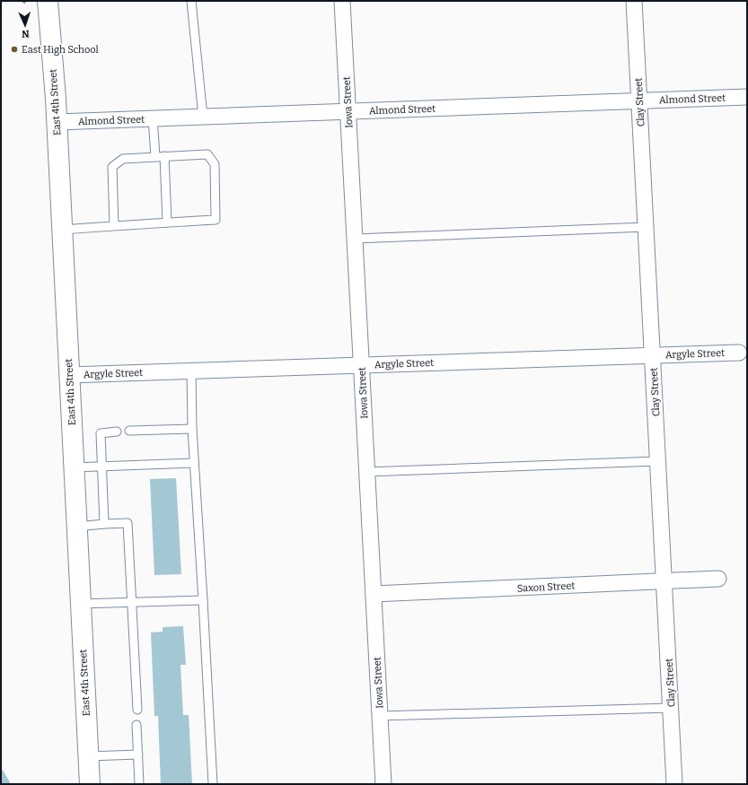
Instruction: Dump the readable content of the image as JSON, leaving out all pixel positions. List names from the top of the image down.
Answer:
{
  "streets": {
    "street": [
      "Almond Street",
      "East 4th Street",
      "Iowa Street",
      "Clay Street",
      "Argyle Street",
      "Saxon Street"
    ]
  },
  "crossings": [
    ["Almond Street", "East 4th Street"],
    ["Almond Street", "Iowa Street"],
    ["Almond Street", "Clay Street"],
    ["East 4th Street", "Argyle Street"],
    ["Iowa Street", "Argyle Street"],
    ["Iowa Street", "Saxon Street"],
    ["Clay Street", "Argyle Street"],
    ["Clay Street", "Saxon Street"]
  ],
  "places": ["East High School"],
  "north": "bottom"
}
